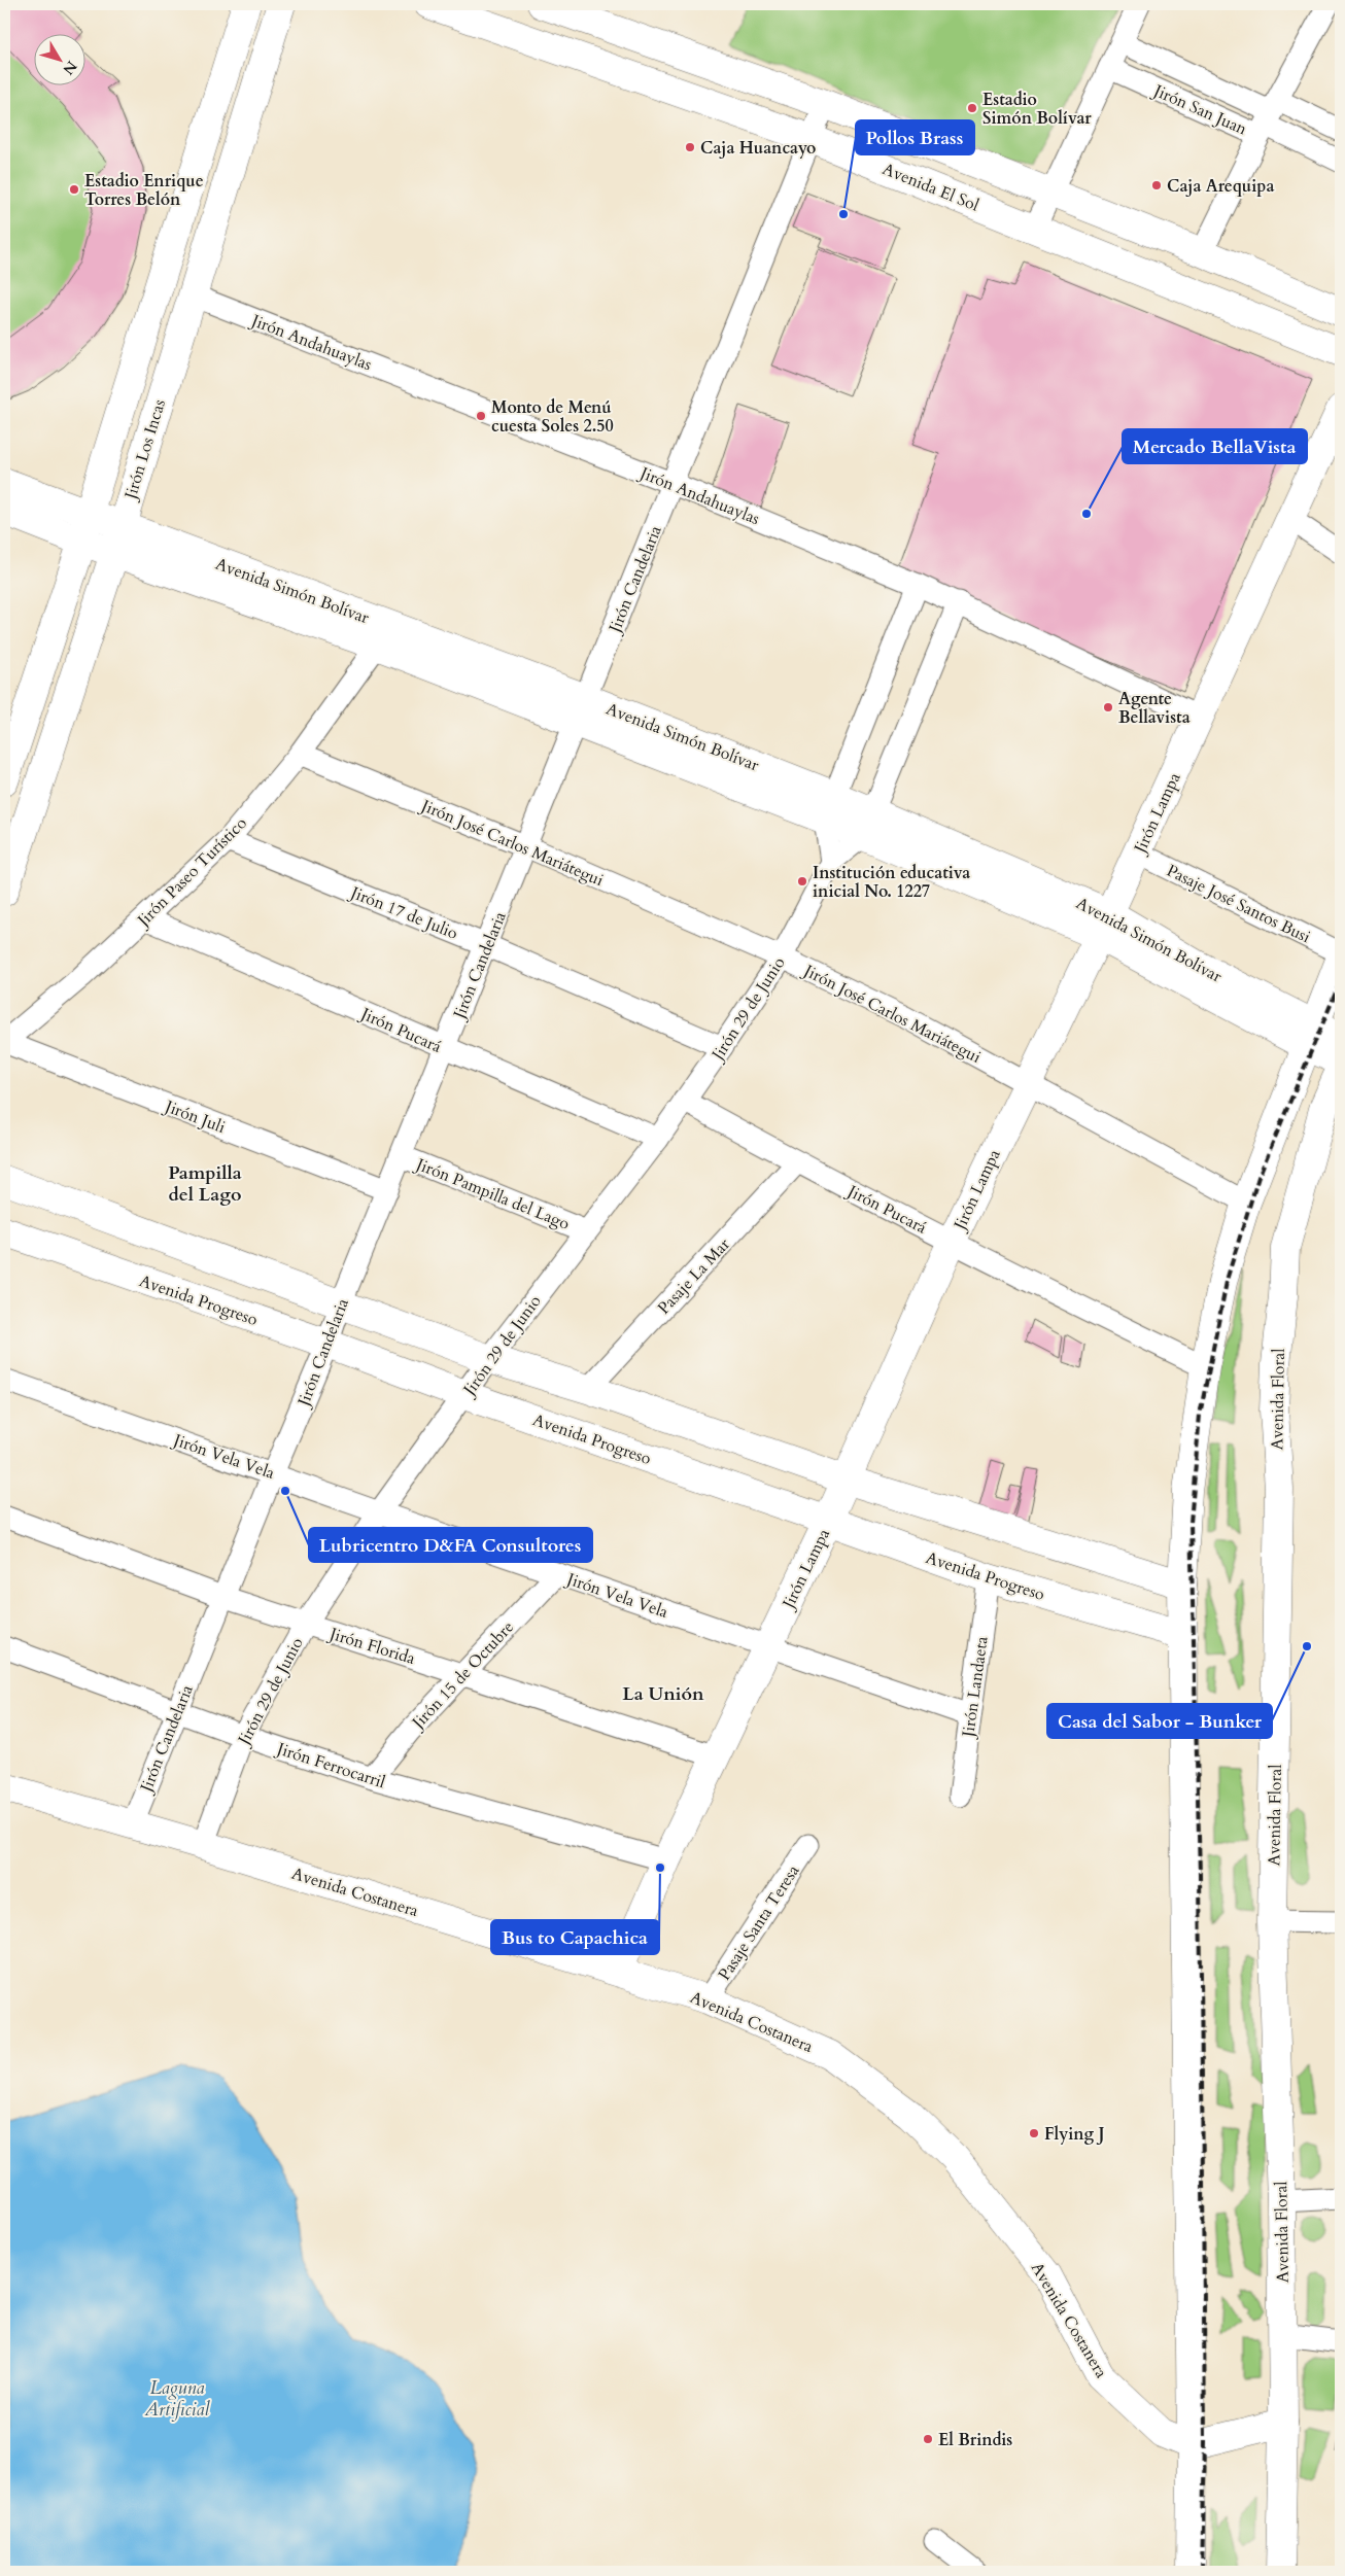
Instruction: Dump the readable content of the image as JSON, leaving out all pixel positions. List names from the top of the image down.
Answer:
{
  "streets": {
    "street": [
      "Jirón San Juan",
      "Avenida El Sol",
      "Jirón Andahuaylas",
      "Jirón Los Incas",
      "Jirón Candelaria",
      "Avenida Simón Bolívar",
      "Jirón Lampa",
      "Jirón José Carlos Mariátegui",
      "Jirón Paseo Turístico",
      "Pasaje José Santos Busi",
      "Jirón 17 de Julio",
      "Jirón 29 de Junio",
      "Jirón Pucará",
      "Jirón Juli",
      "Jirón Pampilla del Lago",
      "Pasaje La Mar",
      "Avenida Progreso",
      "Avenida Floral",
      "Jirón Vela Vela",
      "Jirón Florida",
      "Jirón 15 de Octubre",
      "Jirón Landaeta",
      "Jirón Ferrocarril",
      "Avenida Costanera",
      "Pasaje Santa Teresa"
    ]
  },
  "crossings": [
    ["Avenida El Sol", "Jirón Candelaria"],
    ["Jirón Andahuaylas", "Jirón Los Incas"],
    ["Jirón Andahuaylas", "Jirón Candelaria"],
    ["Jirón Andahuaylas", "Jirón Lampa"],
    ["Jirón Los Incas", "Avenida Simón Bolívar"],
    ["Jirón Candelaria", "Avenida Simón Bolívar"],
    ["Jirón Candelaria", "Jirón José Carlos Mariátegui"],
    ["Jirón Candelaria", "Jirón 17 de Julio"],
    ["Jirón Candelaria", "Jirón Pucará"],
    ["Jirón Candelaria", "Jirón Juli"],
    ["Jirón Candelaria", "Jirón Pampilla del Lago"],
    ["Jirón Candelaria", "Avenida Progreso"],
    ["Jirón Candelaria", "Jirón Vela Vela"],
    ["Jirón Candelaria", "Jirón Florida"],
    ["Jirón Candelaria", "Jirón Ferrocarril"],
    ["Jirón Candelaria", "Avenida Costanera"],
    ["Avenida Simón Bolívar", "Jirón Lampa"],
    ["Avenida Simón Bolívar", "Jirón Paseo Turístico"],
    ["Avenida Simón Bolívar", "Jirón 29 de Junio"],
    ["Jirón Lampa", "Jirón José Carlos Mariátegui"],
    ["Jirón Lampa", "Pasaje José Santos Busi"],
    ["Jirón Lampa", "Jirón Pucará"],
    ["Jirón Lampa", "Avenida Progreso"],
    ["Jirón Lampa", "Jirón Vela Vela"],
    ["Jirón Lampa", "Jirón Florida"],
    ["Jirón Lampa", "Jirón Ferrocarril"],
    ["Jirón Lampa", "Avenida Costanera"],
    ["Jirón José Carlos Mariátegui", "Jirón Paseo Turístico"],
    ["Jirón José Carlos Mariátegui", "Jirón 29 de Junio"],
    ["Jirón Paseo Turístico", "Jirón 17 de Julio"],
    ["Jirón Paseo Turístico", "Jirón Pucará"],
    ["Jirón Paseo Turístico", "Jirón Juli"],
    ["Jirón 17 de Julio", "Jirón 29 de Junio"],
    ["Jirón 29 de Junio", "Jirón Pucará"],
    ["Jirón 29 de Junio", "Jirón Pampilla del Lago"],
    ["Jirón 29 de Junio", "Avenida Progreso"],
    ["Jirón 29 de Junio", "Jirón Vela Vela"],
    ["Jirón 29 de Junio", "Jirón Florida"],
    ["Jirón 29 de Junio", "Jirón Ferrocarril"],
    ["Jirón 29 de Junio", "Avenida Costanera"],
    ["Jirón Pucará", "Pasaje La Mar"],
    ["Avenida Progreso", "Jirón Landaeta"],
    ["Jirón Vela Vela", "Jirón 15 de Octubre"],
    ["Jirón Vela Vela", "Jirón Landaeta"],
    ["Jirón Florida", "Jirón 15 de Octubre"],
    ["Jirón 15 de Octubre", "Jirón Ferrocarril"],
    ["Avenida Costanera", "Pasaje Santa Teresa"]
  ],
  "districts": ["Pampilla del Lago", "La Unión"],
  "water": ["Laguna Artificial"],
  "places": [
    "Estadio Simón Bolívar",
    "Caja Huancayo",
    "Caja Arequipa",
    "Estadio Enrique Torres Belón",
    "Pollos Brass",
    "Monto de Menú cuesta Soles 2.50",
    "Mercado BellaVista",
    "Agente Bellavista",
    "Institución educativa inicial No. 1227",
    "Lubricentro D&FA Consultores",
    "Casa del Sabor - Bunker",
    "Bus to Capachica",
    "Flying J",
    "El Brindis"
  ],
  "north": "bottom right"
}
